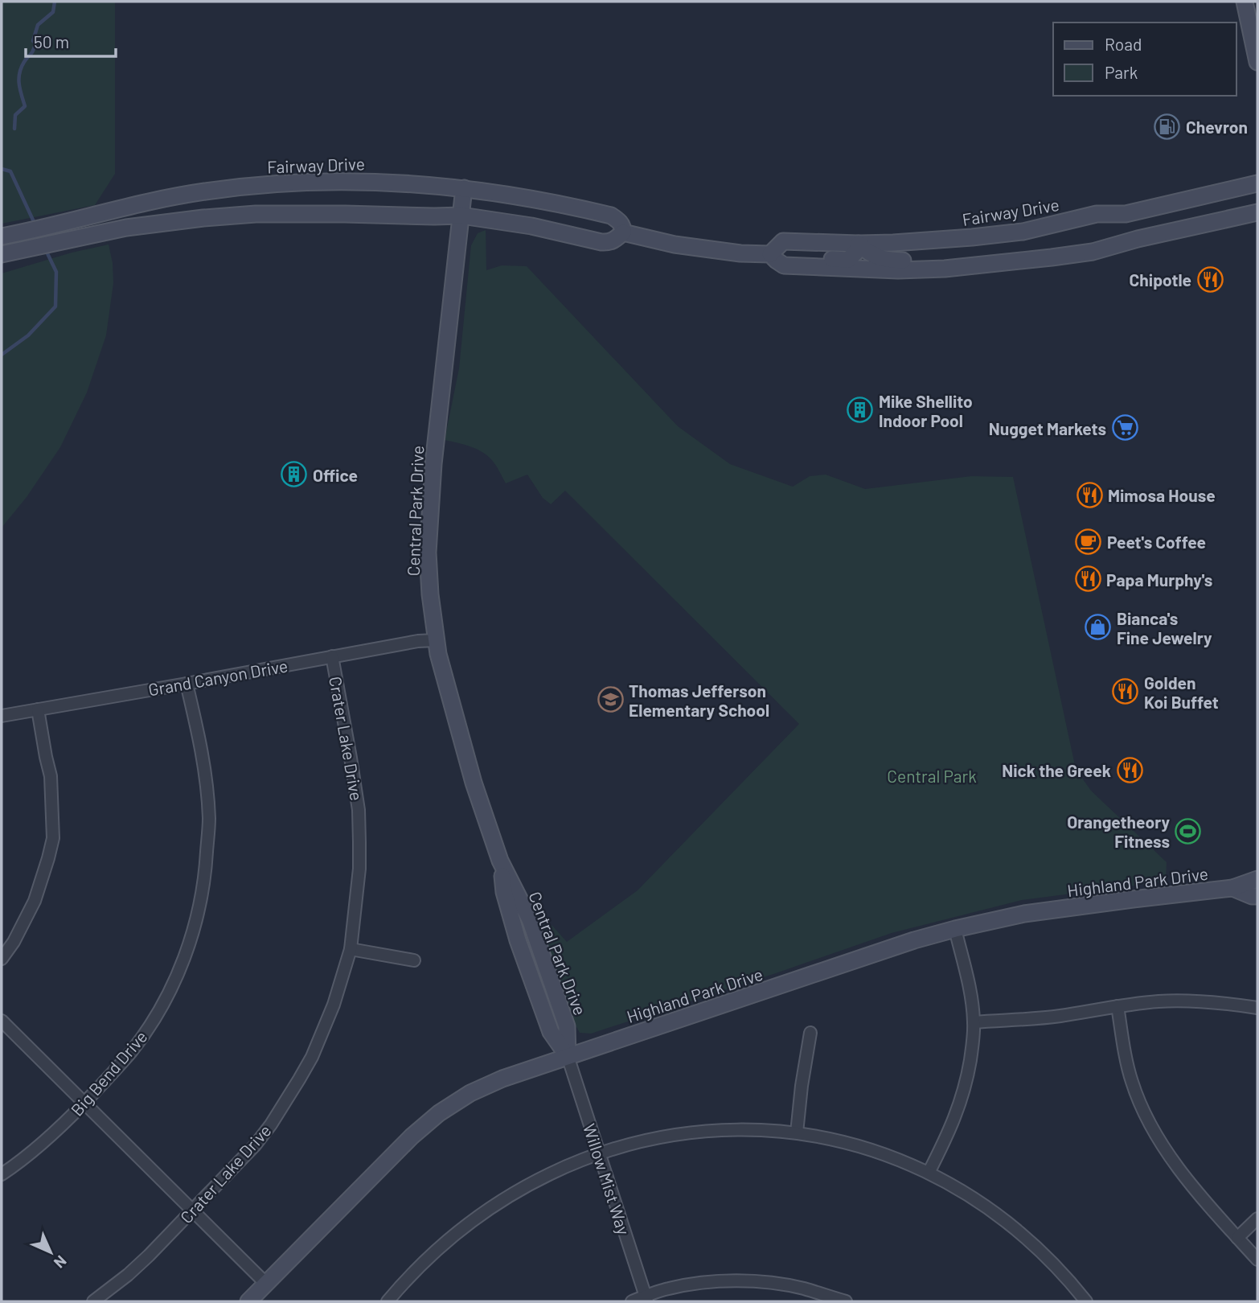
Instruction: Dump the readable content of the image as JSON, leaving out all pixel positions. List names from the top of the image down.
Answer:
{
  "streets": {
    "main road": ["Fairway Drive", "Central Park Drive", "Highland Park Drive"],
    "street": [
      "Grand Canyon Drive",
      "Crater Lake Drive",
      "Big Bend Drive",
      "Willow Mist Way"
    ]
  },
  "crossings": [
    ["Fairway Drive", "Central Park Drive"],
    ["Central Park Drive", "Grand Canyon Drive"],
    ["Central Park Drive", "Highland Park Drive"],
    ["Central Park Drive", "Willow Mist Way"],
    ["Grand Canyon Drive", "Crater Lake Drive"],
    ["Grand Canyon Drive", "Big Bend Drive"],
    ["Highland Park Drive", "Willow Mist Way"]
  ],
  "parks": ["Central Park"],
  "places": {
    "fuel station": ["Chevron"],
    "restaurant": [
      "Chipotle",
      "Mimosa House",
      "Papa Murphy's",
      "Golden Koi Buffet",
      "Nick the Greek"
    ],
    "building": ["Mike Shellito Indoor Pool", "Office"],
    "supermarket": ["Nugget Markets"],
    "cafe": ["Peet's Coffee"],
    "shop": ["Bianca's Fine Jewelry"],
    "school or university": ["Thomas Jefferson Elementary School"],
    "sports": ["Orangetheory Fitness"]
  },
  "legend": ["Road", "Park"],
  "scale_bar": "50 m",
  "north": "bottom right"
}
